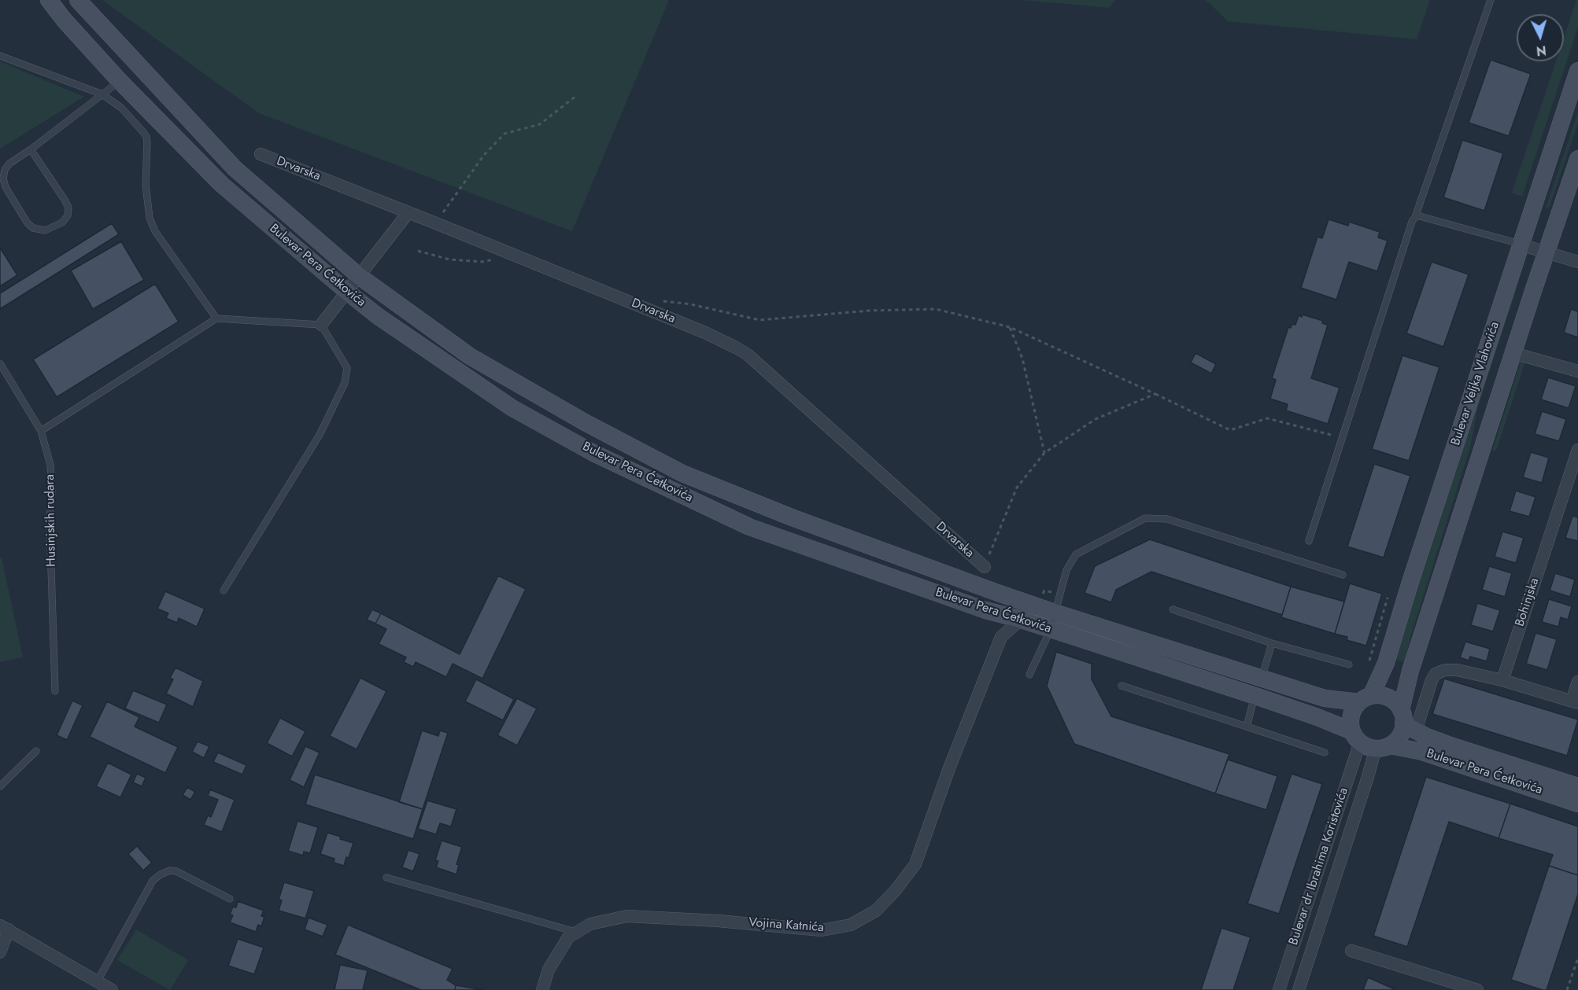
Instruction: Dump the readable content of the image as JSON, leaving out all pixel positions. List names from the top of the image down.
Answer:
{
  "streets": {
    "main road": ["Bulevar Pera Ćetkovića", "Bulevar Veljka Vlahovića"],
    "street": [
      "Drvarska",
      "Bohinjska",
      "Bulevar dr Ibrahima Koristovića",
      "Vojina Katnića"
    ],
    "lane": ["Husinjskih rudara"]
  },
  "crossings": [
    ["Bulevar Pera Ćetkovića", "Bulevar Veljka Vlahovića"],
    ["Bulevar Pera Ćetkovića", "Bulevar dr Ibrahima Koristovića"],
    ["Bulevar Pera Ćetkovića", "Vojina Katnića"],
    ["Bulevar Veljka Vlahovića", "Bulevar dr Ibrahima Koristovića"]
  ],
  "north": "bottom"
}
